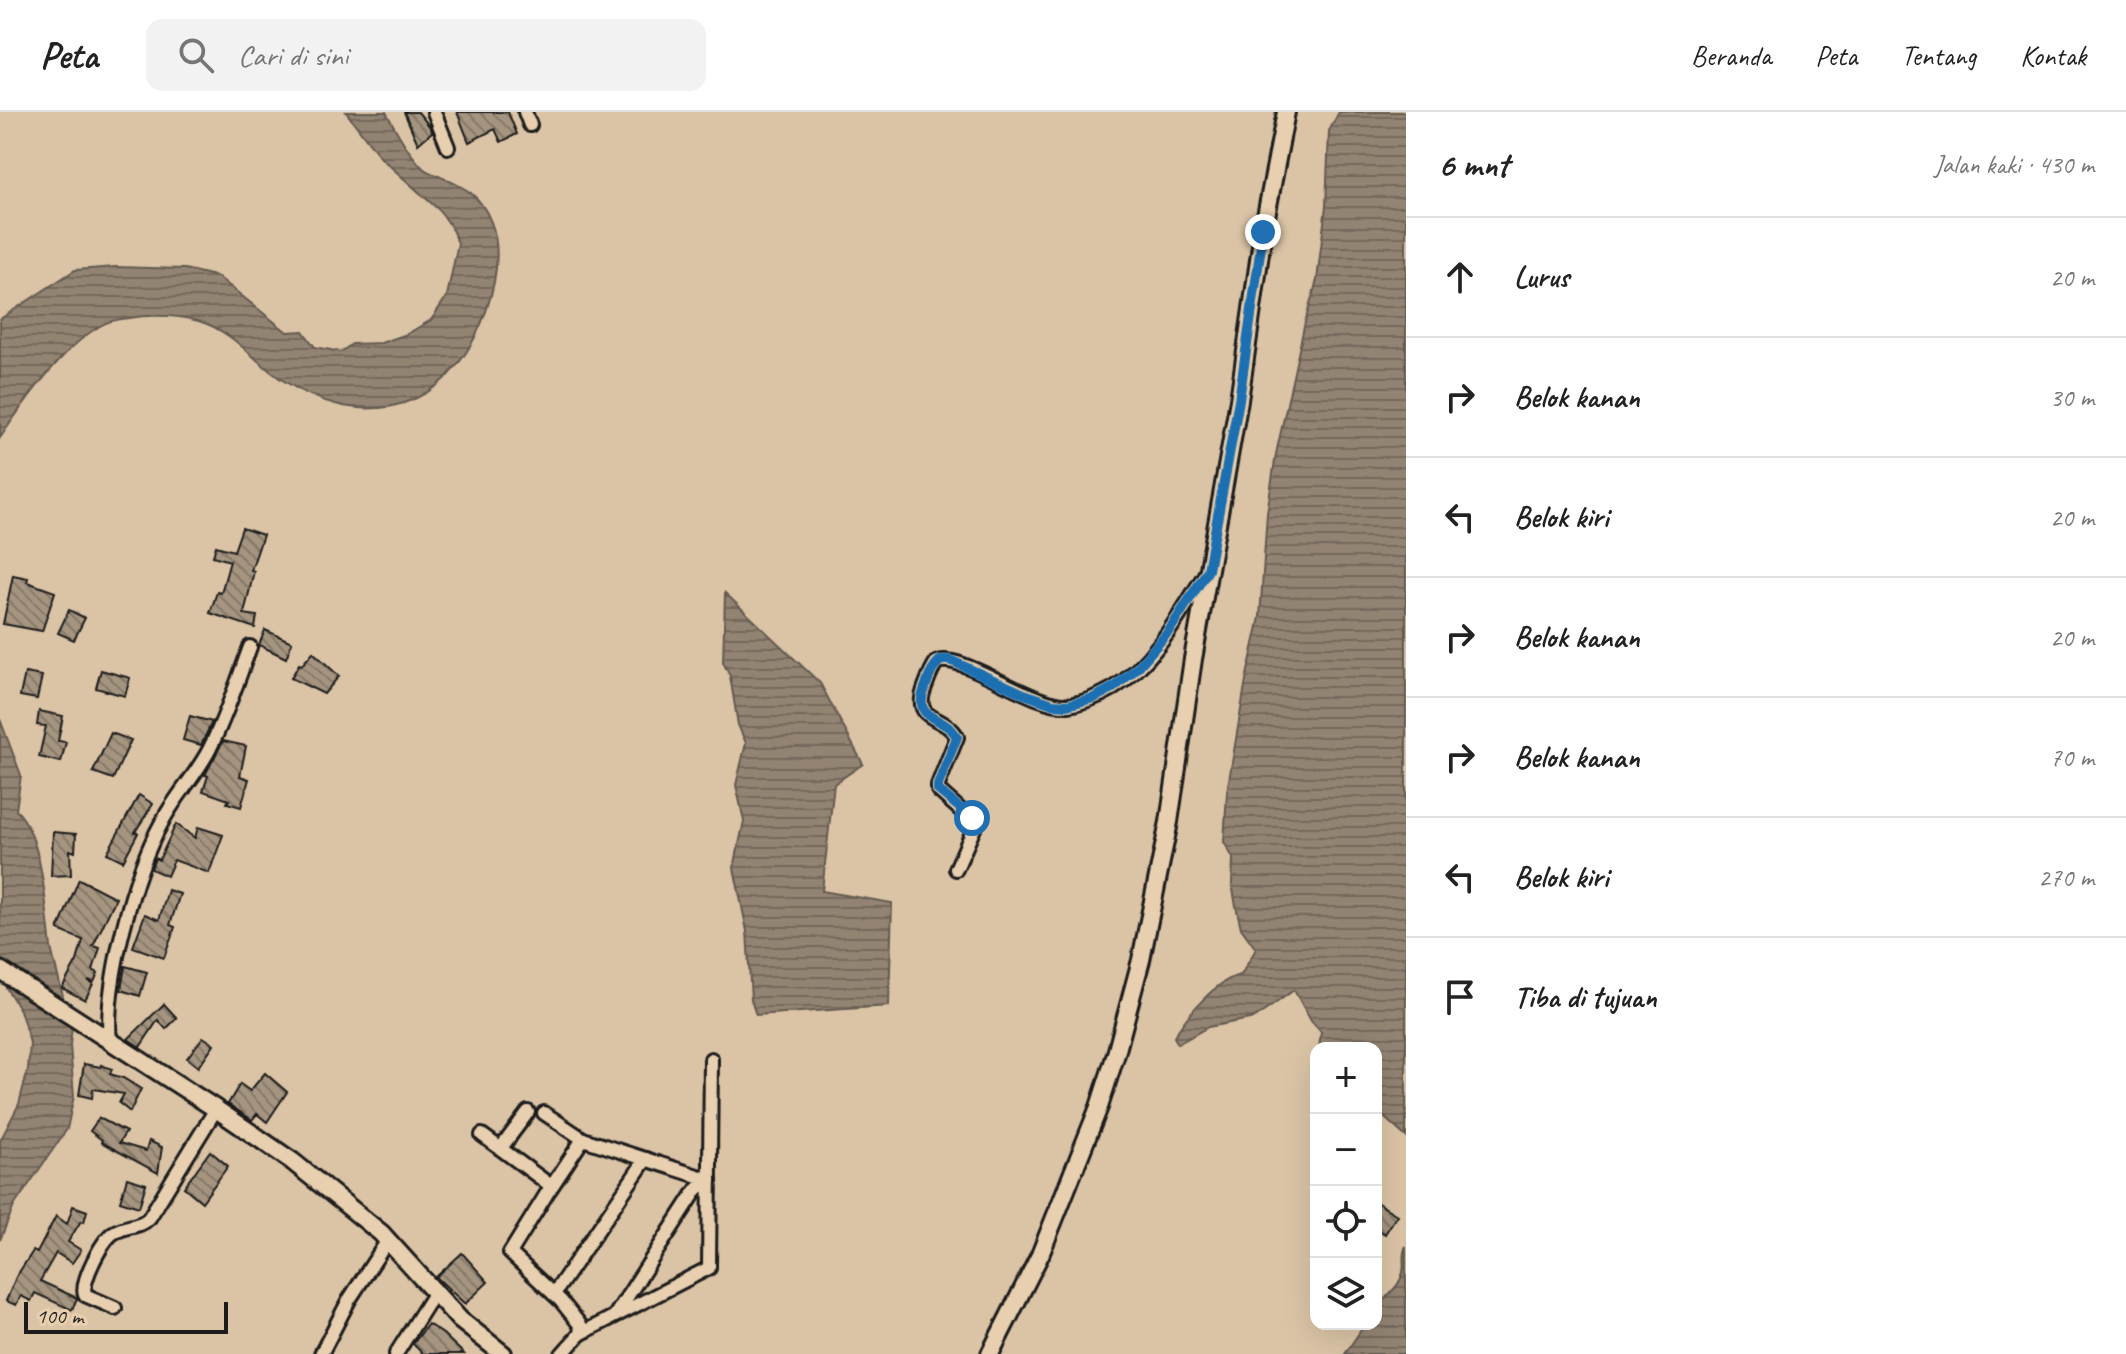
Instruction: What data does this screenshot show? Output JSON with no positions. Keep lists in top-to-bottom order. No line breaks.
{"scale_bar":"100 m","page":{"header":"Peta","search":"Cari di sini","nav":["Beranda","Peta","Tentang","Kontak"],"heading":["6 mnt","Jalan kaki · 430 m"],"list":[["Lurus","20 m"],["Belok kanan","30 m"],["Belok kiri","20 m"],["Belok kanan","20 m"],["Belok kanan","70 m"],["Belok kiri","270 m"],"Tiba di tujuan"],"map_buttons":["+","−"],"scale":"100 m"}}
